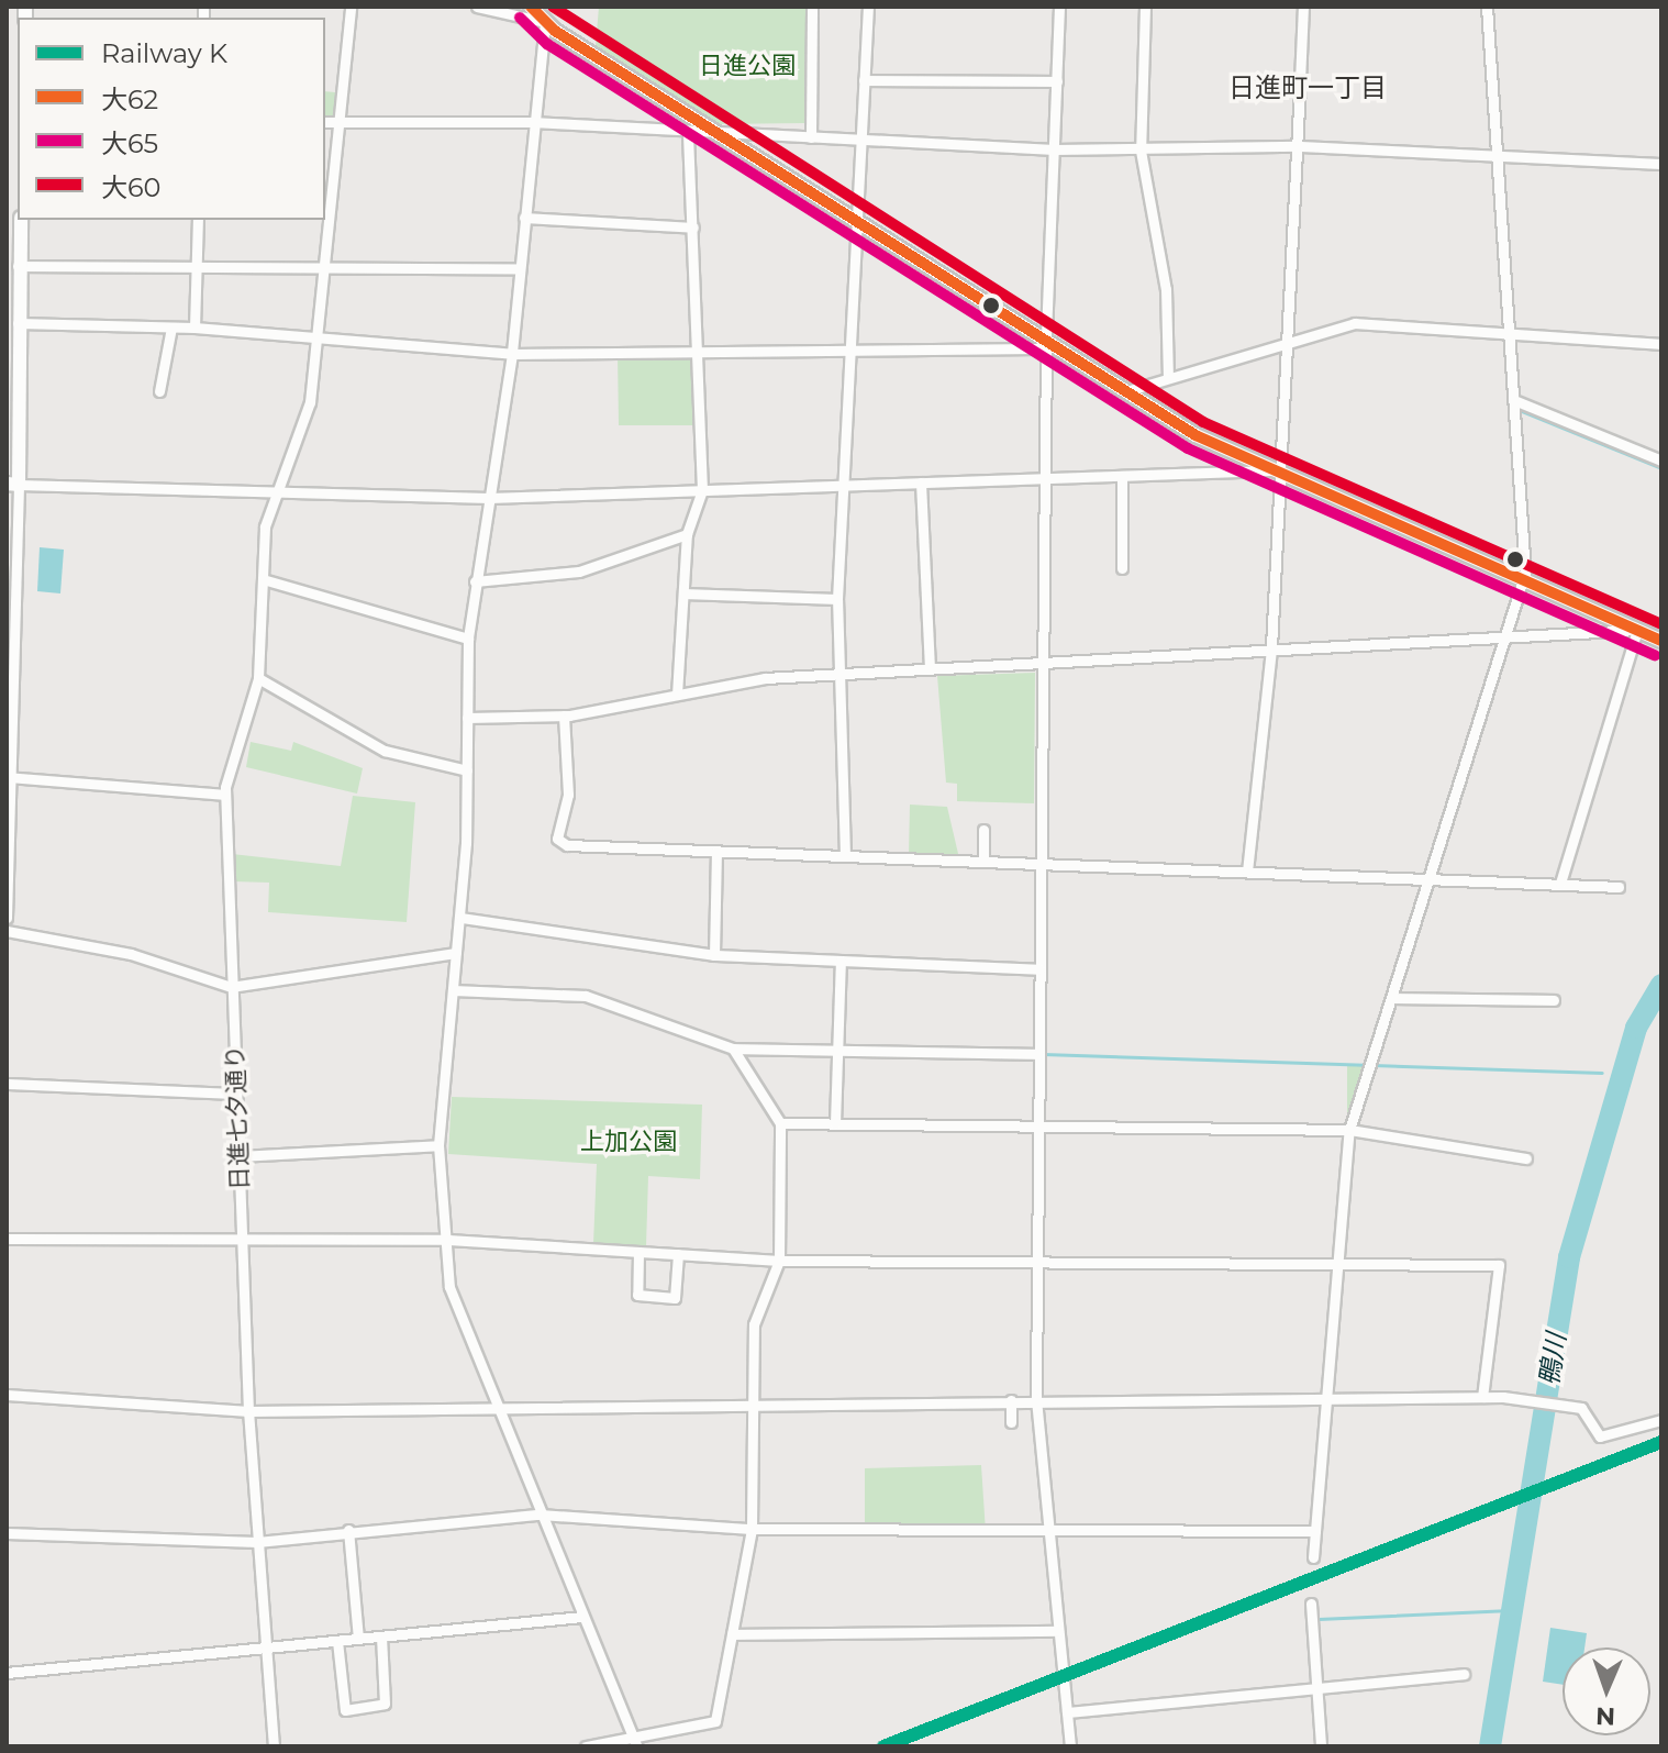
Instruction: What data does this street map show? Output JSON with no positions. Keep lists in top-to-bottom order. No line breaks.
{"streets":{"street":["日進七夕通り"]},"districts":["日進町一丁目"],"water":["鴨川"],"parks":["日進公園","上加公園"],"lines":["transit line 大62","transit line 大60","transit line 大65","rail line K"],"legend":["Railway K","大62","大65","大60"],"north":"bottom"}
